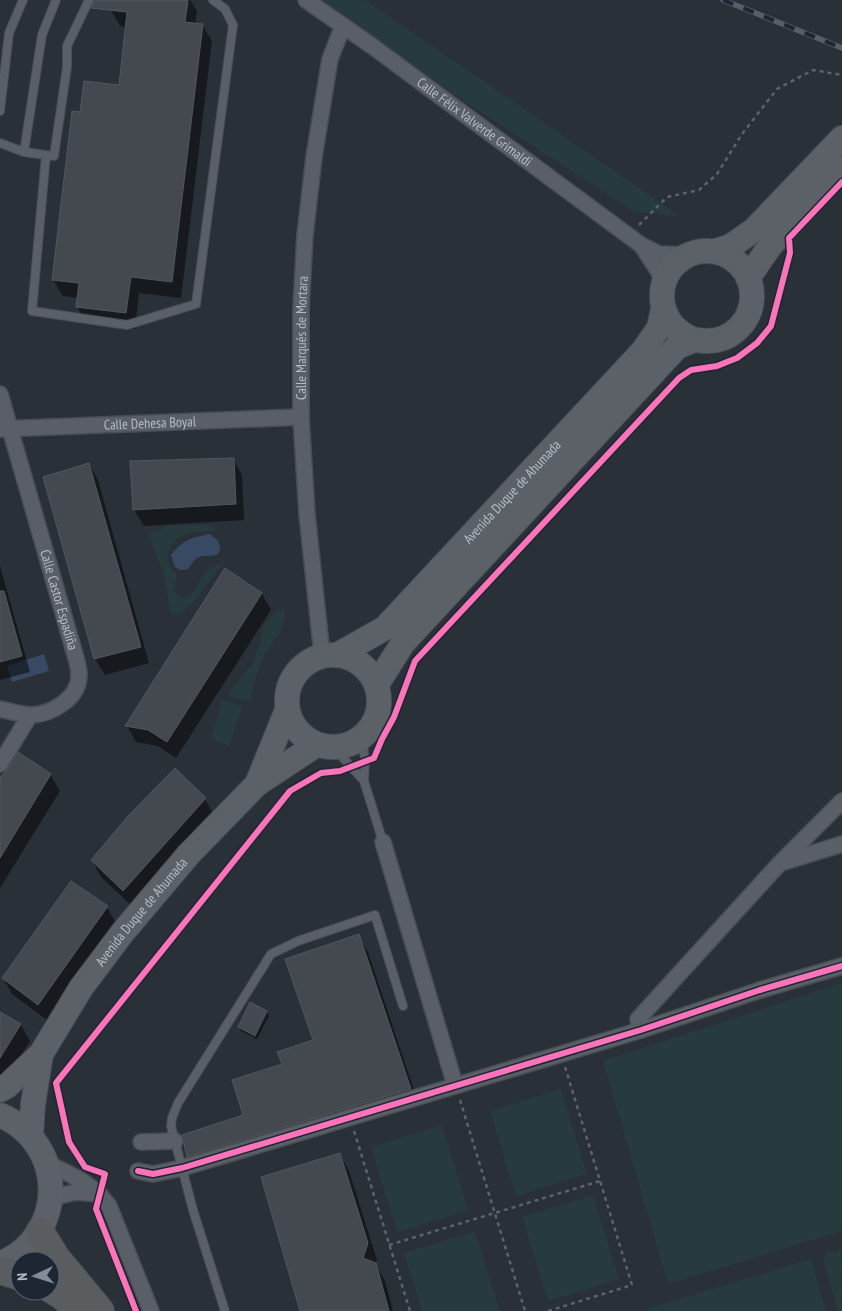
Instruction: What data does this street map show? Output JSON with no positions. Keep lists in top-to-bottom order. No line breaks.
{"streets":{"main road":["Avenida Duque de Ahumada"],"street":["Calle Félix Valverde Grimaldi","Calle Marqués de Mortara","Calle Dehesa Boyal","Calle Castor Espadiña"]},"crossings":[["Calle Félix Valverde Grimaldi","Calle Marqués de Mortara"],["Calle Félix Valverde Grimaldi","Avenida Duque de Ahumada"],["Calle Marqués de Mortara","Calle Dehesa Boyal"],["Calle Marqués de Mortara","Avenida Duque de Ahumada"],["Calle Dehesa Boyal","Calle Castor Espadiña"]],"north":"left"}
